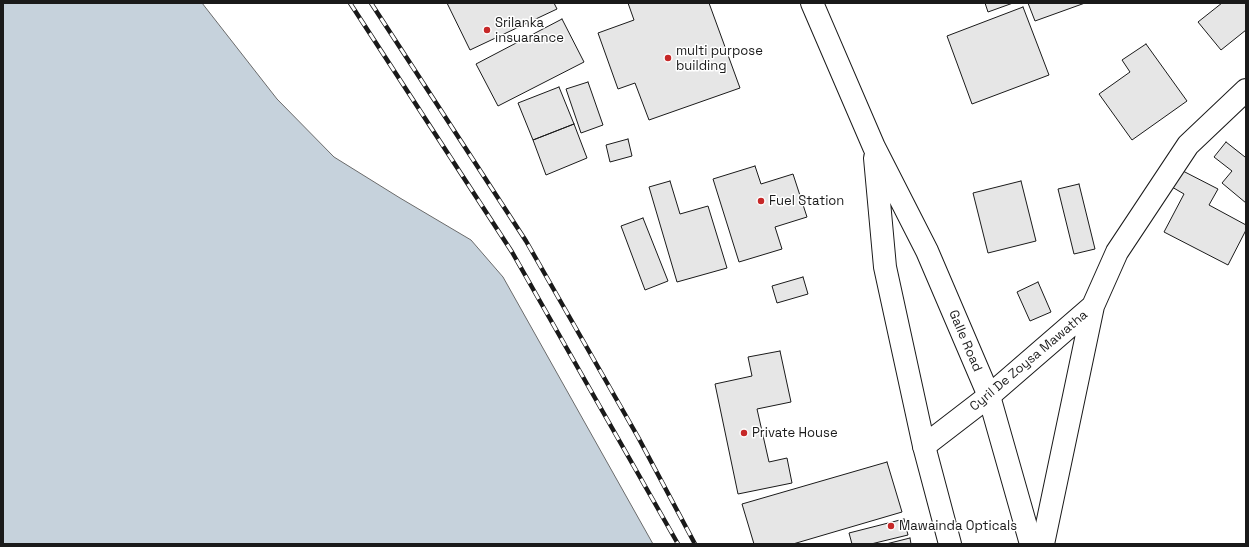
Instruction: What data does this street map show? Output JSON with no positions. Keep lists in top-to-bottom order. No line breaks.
{"streets":{"main road":["Galle Road","Cyril De Zoysa Mawatha"]},"crossings":[["Galle Road","Cyril De Zoysa Mawatha"]],"places":["Srilanka insuarance","multi purpose building","Fuel Station","Private House","Mawainda Opticals"]}
